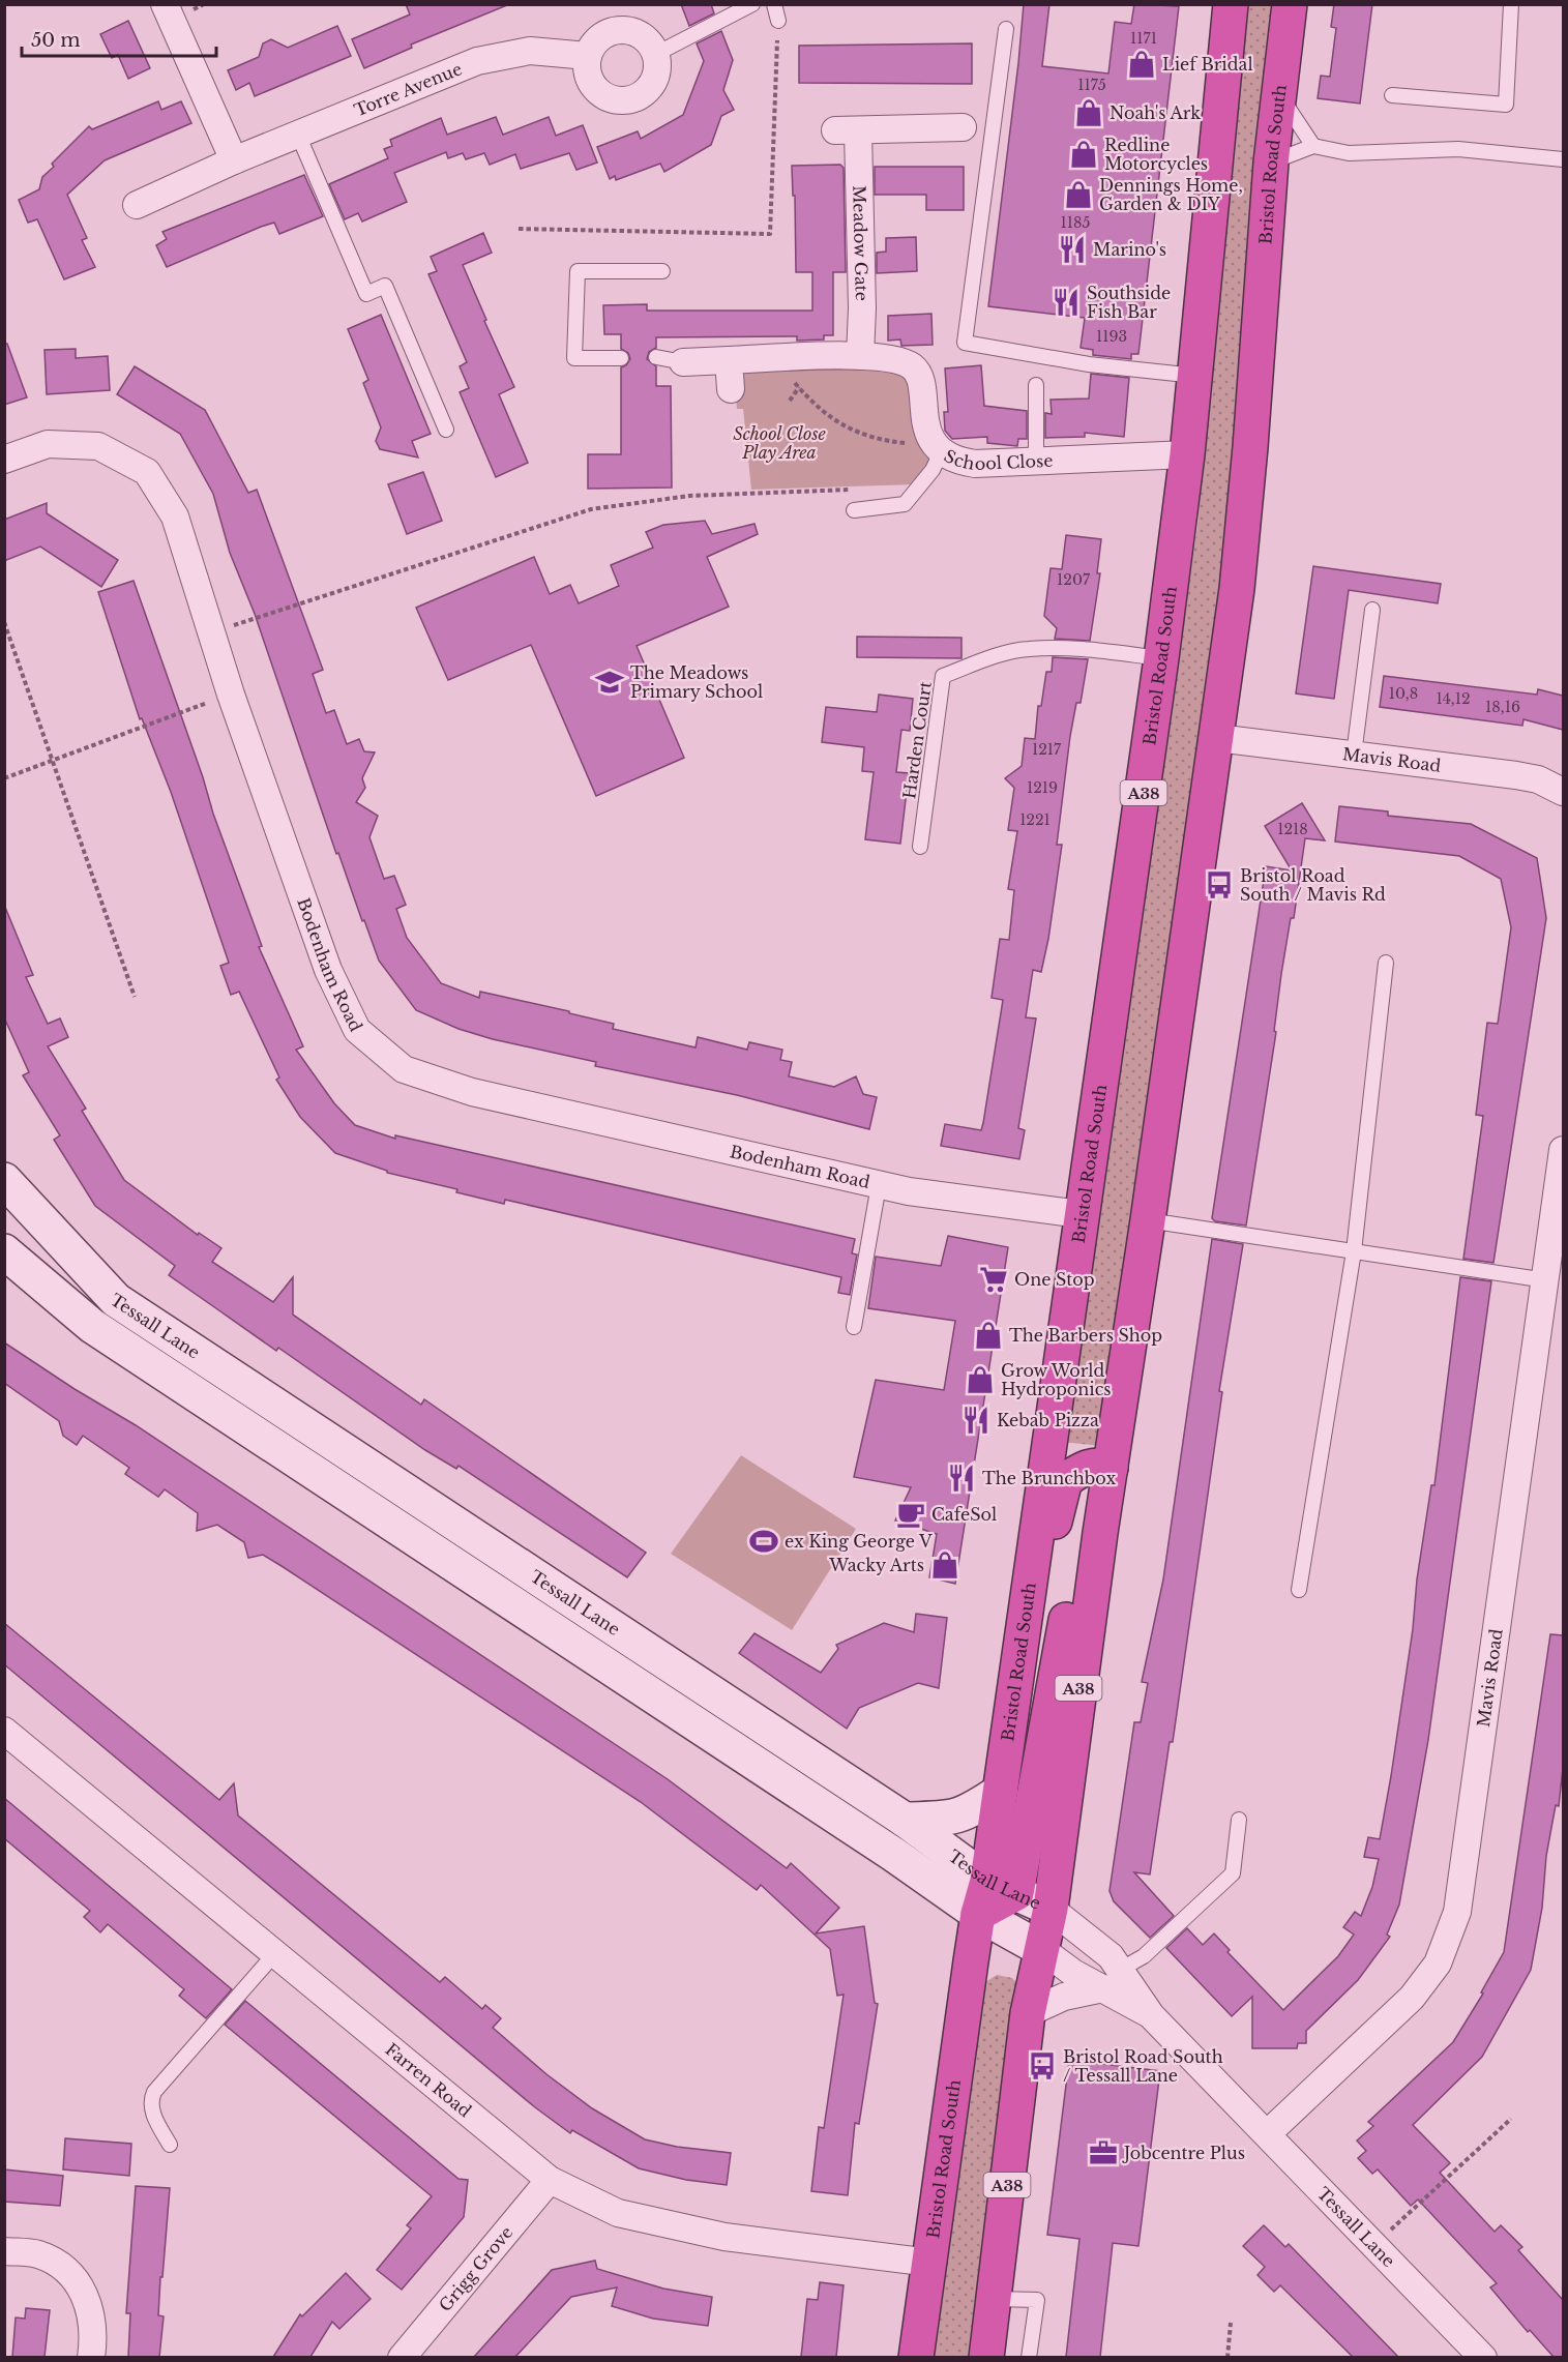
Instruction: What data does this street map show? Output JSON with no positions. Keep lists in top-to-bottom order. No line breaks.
{"streets":{"highway":["Bristol Road South","A38"],"street":["Torre Avenue","Meadow Gate","School Close","Mavis Road","Bodenham Road","Tessall Lane","Farren Road","Grigg Grove"],"lane":["Harden Court"]},"crossings":[["Bristol Road South","School Close"],["Bristol Road South","Harden Court"],["Bristol Road South","Mavis Road"],["Bristol Road South","Bodenham Road"],["Bristol Road South","Tessall Lane"],["Bristol Road South","Farren Road"],["Meadow Gate","School Close"],["Mavis Road","Tessall Lane"],["Farren Road","Grigg Grove"]],"parks":["School Close Play Area"],"places":{"shop":["Lief Bridal","Noah's Ark","Redline Motorcycles","Dennings Home, Garden & DIY","The Barbers Shop","Grow World Hydroponics","Wacky Arts"],"restaurant":["Marino's","Southside Fish Bar","Kebab Pizza","The Brunchbox"],"school or university":["The Meadows Primary School"],"bus stop":["Bristol Road South / Mavis Rd","Bristol Road South / Tessall Lane"],"supermarket":["One Stop"],"cafe":["CafeSol"],"sports":["ex King George V"],"office":["Jobcentre Plus"]},"house_numbers":["1171","1175","1185","1193","1207","10,8","14,12","18,16","1217","1219","1221","1218"],"scale_bar":"50 m"}
